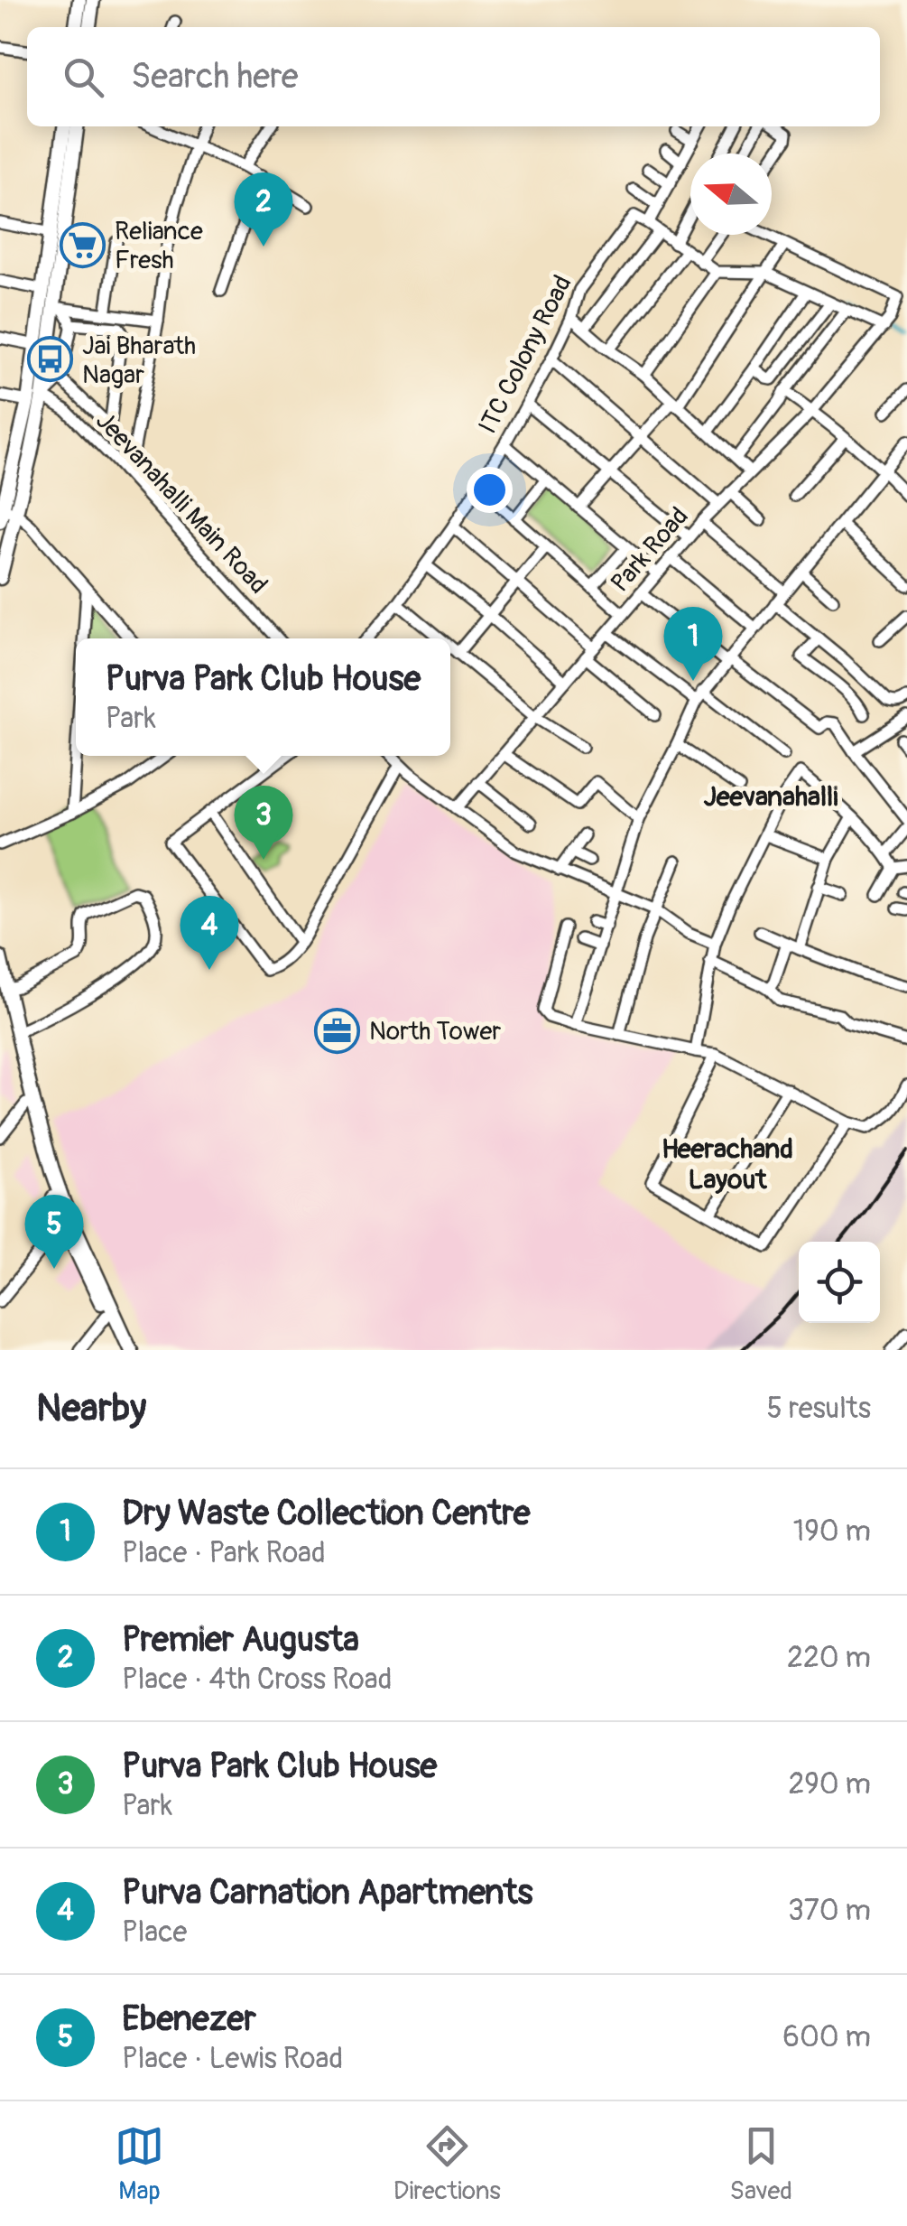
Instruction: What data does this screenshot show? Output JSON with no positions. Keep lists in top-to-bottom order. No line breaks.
{"streets":{"street":["ITC Colony Road","Jeevanahalli Main Road","Park Road"]},"districts":["Jeevanahalli","Heerachand Layout"],"places":{"supermarket":["Reliance Fresh"],"bus stop":["Jai Bharath Nagar"],"office":["North Tower"]},"north":"left","page":{"search":"Search here","pins":["2","1","3","4","5"],"popup":["Purva Park Club House","Park"],"heading":["Nearby","5 results"],"list":[{"mark":"1","name":"Dry Waste Collection Centre","note":"Place · Park Road","value":"190 m"},{"mark":"2","name":"Premier Augusta","note":"Place · 4th Cross Road","value":"220 m"},{"mark":"3","name":"Purva Park Club House","note":"Park","value":"290 m"},{"mark":"4","name":"Purva Carnation Apartments","note":"Place","value":"370 m"},{"mark":"5","name":"Ebenezer","note":"Place · Lewis Road","value":"600 m"}],"nav":["Map","Directions","Saved"]}}
